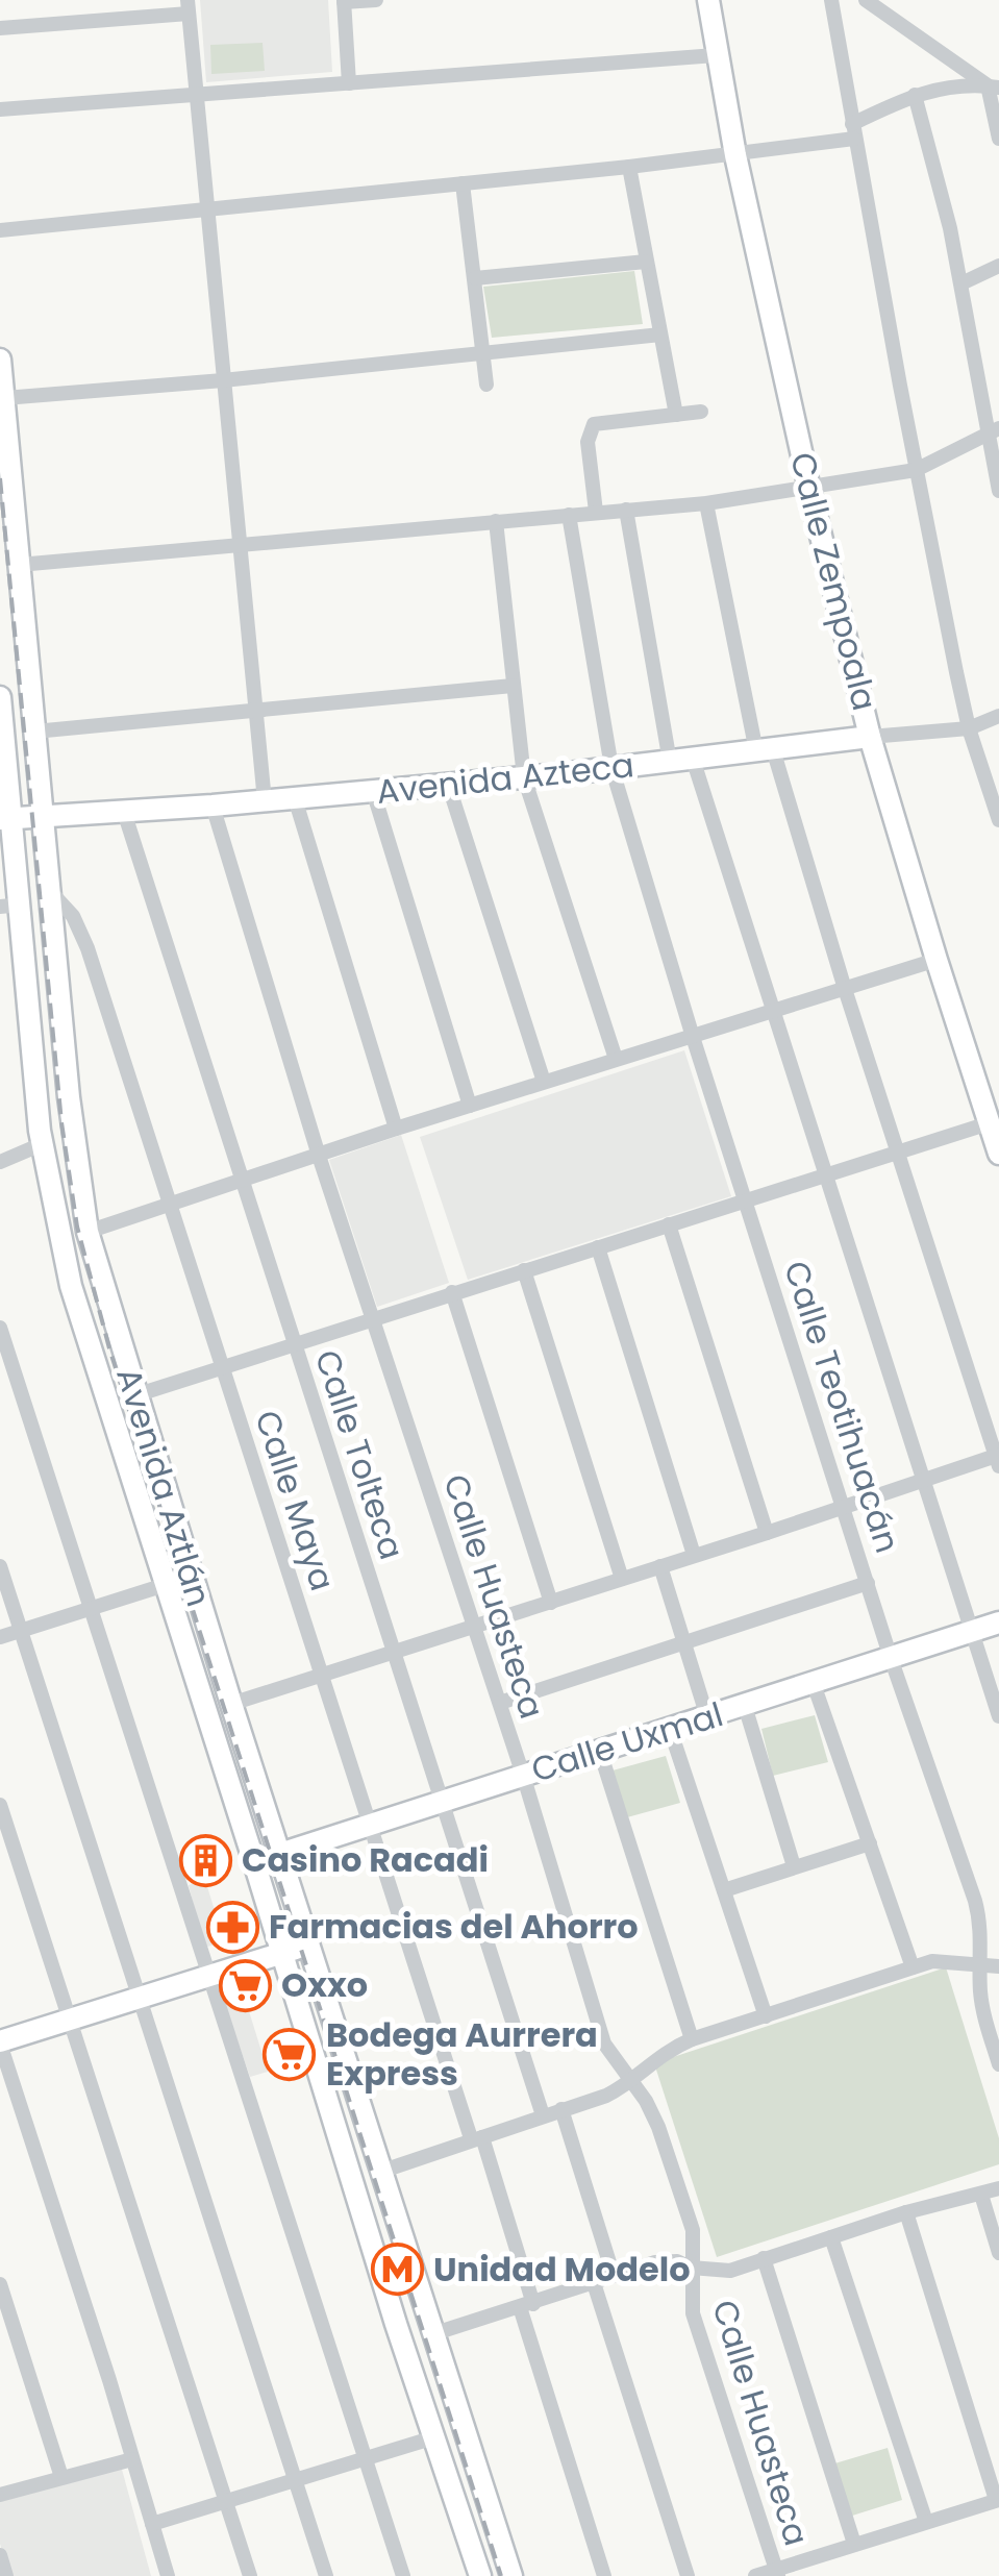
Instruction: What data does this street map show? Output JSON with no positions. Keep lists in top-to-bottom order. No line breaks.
{"streets":{"main road":["Calle Zempoala","Avenida Azteca","Avenida Aztlán","Calle Uxmal"],"street":["Calle Teotihuacán","Calle Tolteca","Calle Maya","Calle Huasteca"]},"crossings":[["Calle Zempoala","Avenida Azteca"],["Avenida Azteca","Calle Teotihuacán"],["Avenida Azteca","Calle Tolteca"],["Avenida Azteca","Avenida Aztlán"],["Avenida Azteca","Calle Huasteca"],["Calle Teotihuacán","Calle Uxmal"],["Calle Tolteca","Calle Uxmal"],["Avenida Aztlán","Calle Maya"],["Avenida Aztlán","Calle Uxmal"],["Calle Maya","Calle Uxmal"],["Calle Huasteca","Calle Uxmal"]],"places":{"building":["Casino Racadi"],"pharmacy":["Farmacias del Ahorro"],"supermarket":["Oxxo","Bodega Aurrera Express"],"metro station":["Unidad Modelo"]}}
